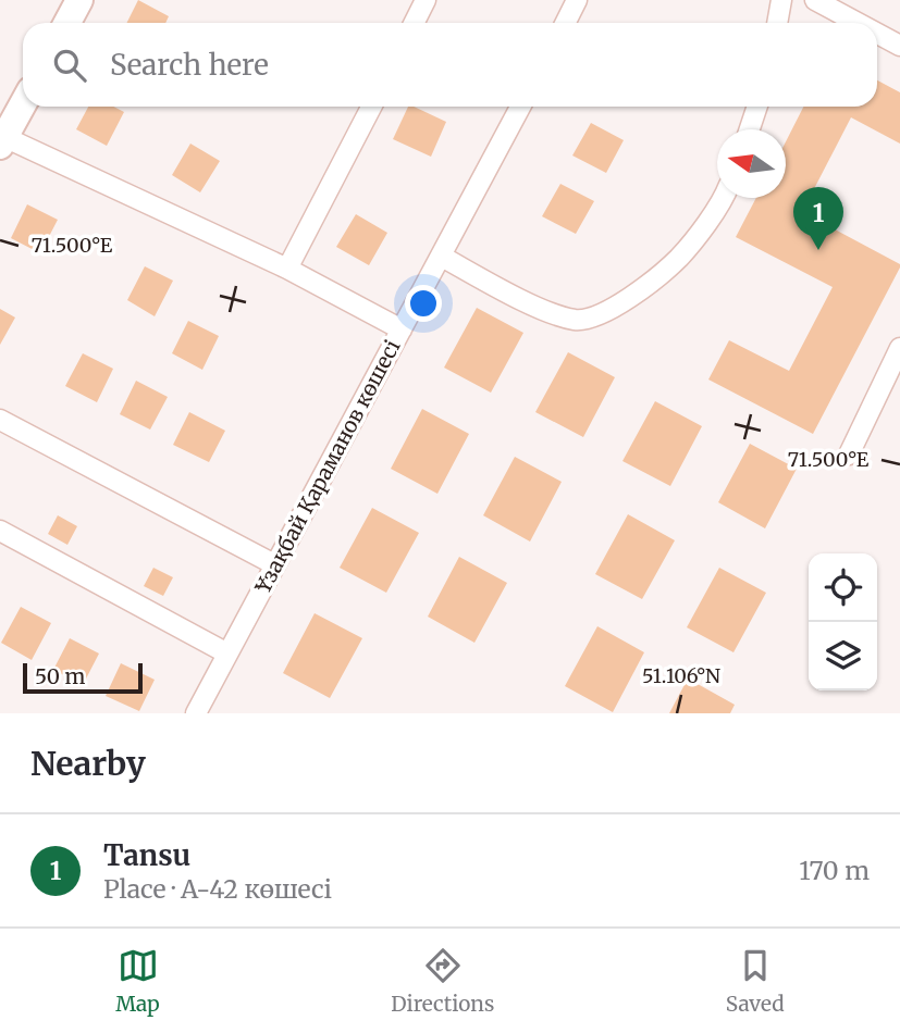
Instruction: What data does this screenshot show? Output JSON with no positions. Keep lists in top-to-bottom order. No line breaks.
{"streets":{"street":["Ұзақбай Қараманов көшесі"]},"scale_bar":"50 m","north":"left","page":{"search":"Search here","pins":"1","scale":"50 m","heading":"Nearby","list":[{"mark":"1","name":"Tansu","note":"Place · А-42 көшесі","value":"170 m"}],"nav":["Map","Directions","Saved"]},"coordinates":["71.500°E","51.106°N"]}
